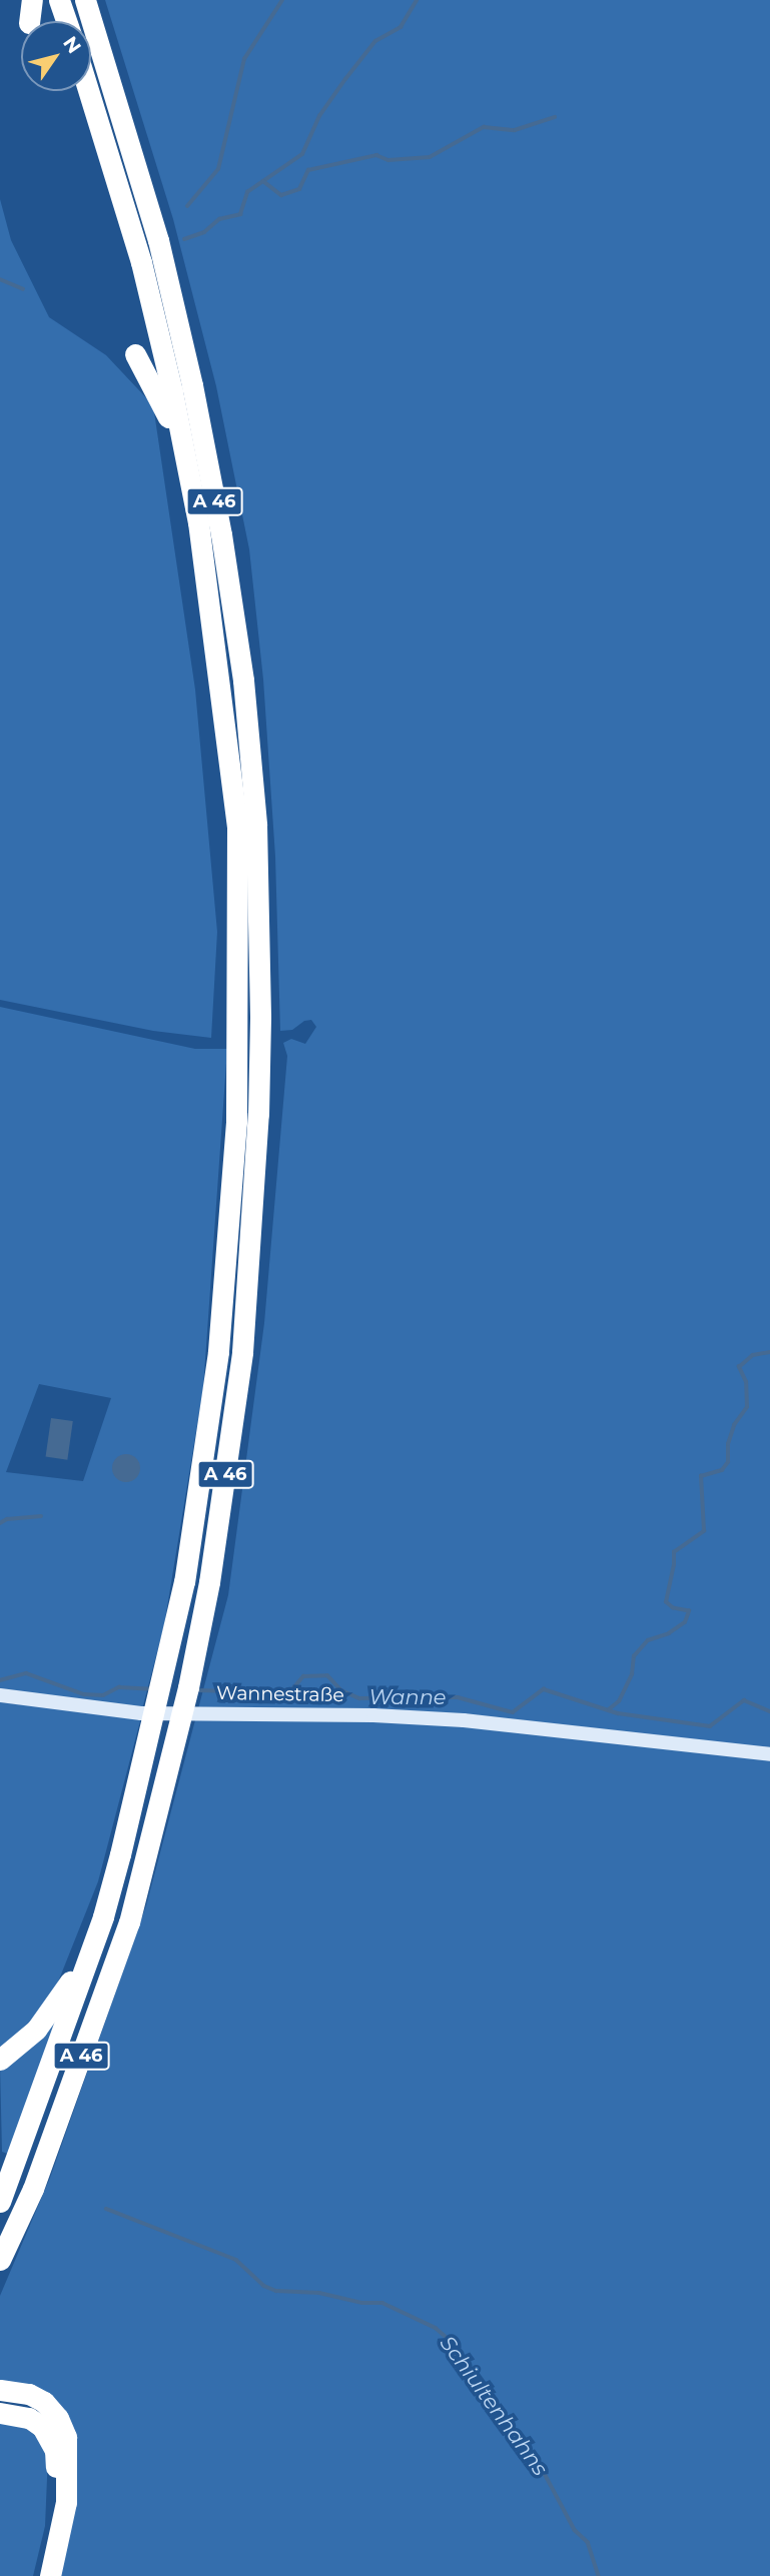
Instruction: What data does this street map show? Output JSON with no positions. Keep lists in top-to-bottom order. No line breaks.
{"streets":{"highway":["A 46"],"street":["Wannestraße"]},"water":["Wanne","Schiultenhahns"],"north":"top right"}
